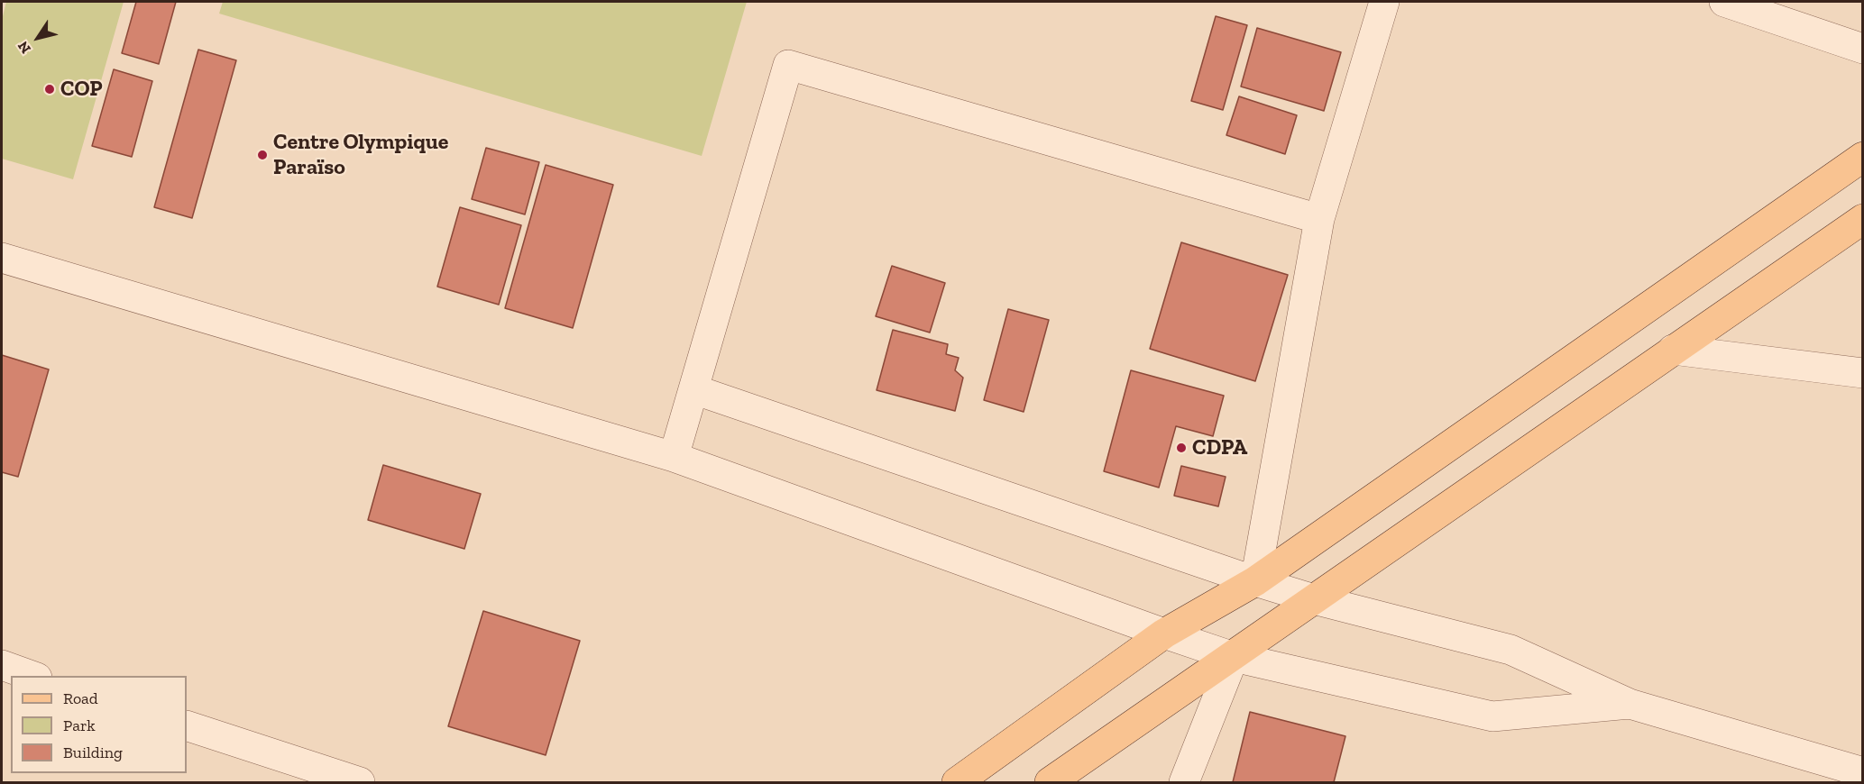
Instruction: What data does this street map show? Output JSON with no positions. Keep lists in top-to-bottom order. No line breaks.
{"places":["COP","Centre Olympique Paraïso","CDPA"],"legend":["Road","Park","Building"],"north":"bottom left"}
